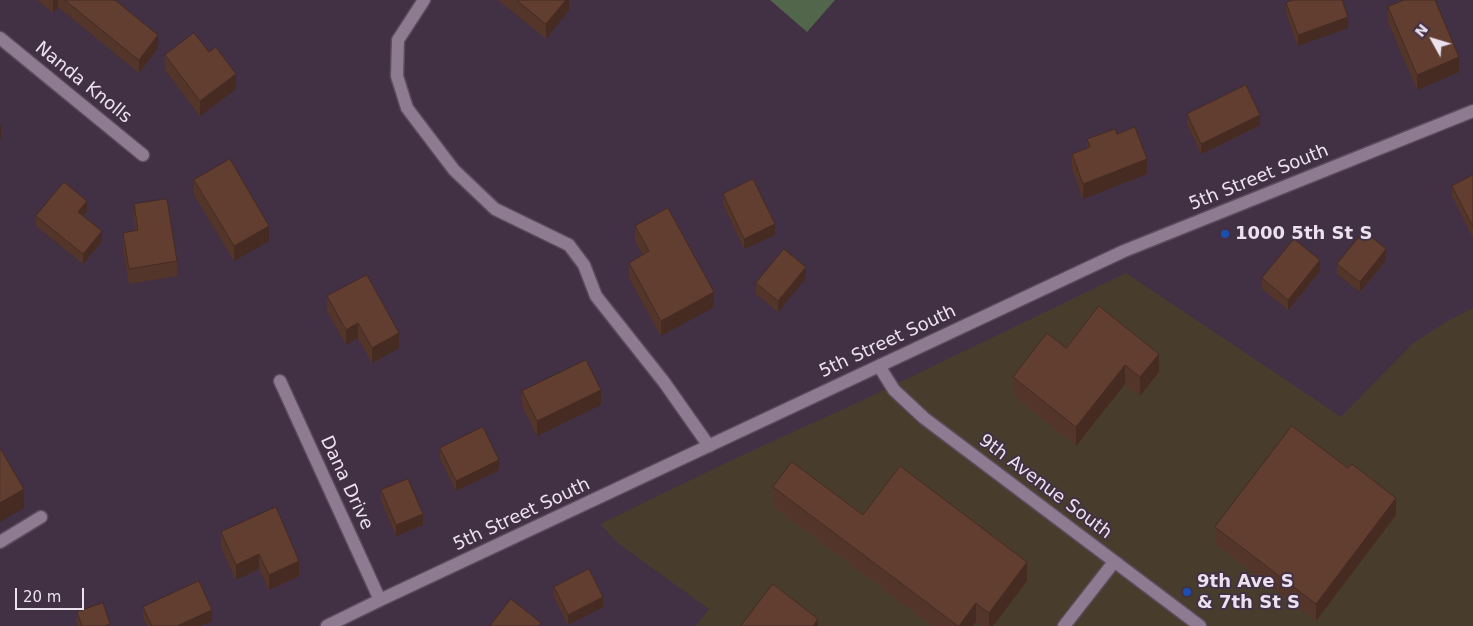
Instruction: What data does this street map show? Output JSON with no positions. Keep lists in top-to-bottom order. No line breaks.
{"streets":{"street":["Nanda Knolls","5th Street South","Dana Drive","9th Avenue South"]},"crossings":[["5th Street South","Dana Drive"],["5th Street South","9th Avenue South"]],"places":["1000 5th St S","9th Ave S & 7th St S"],"scale_bar":"20 m","north":"top left"}
